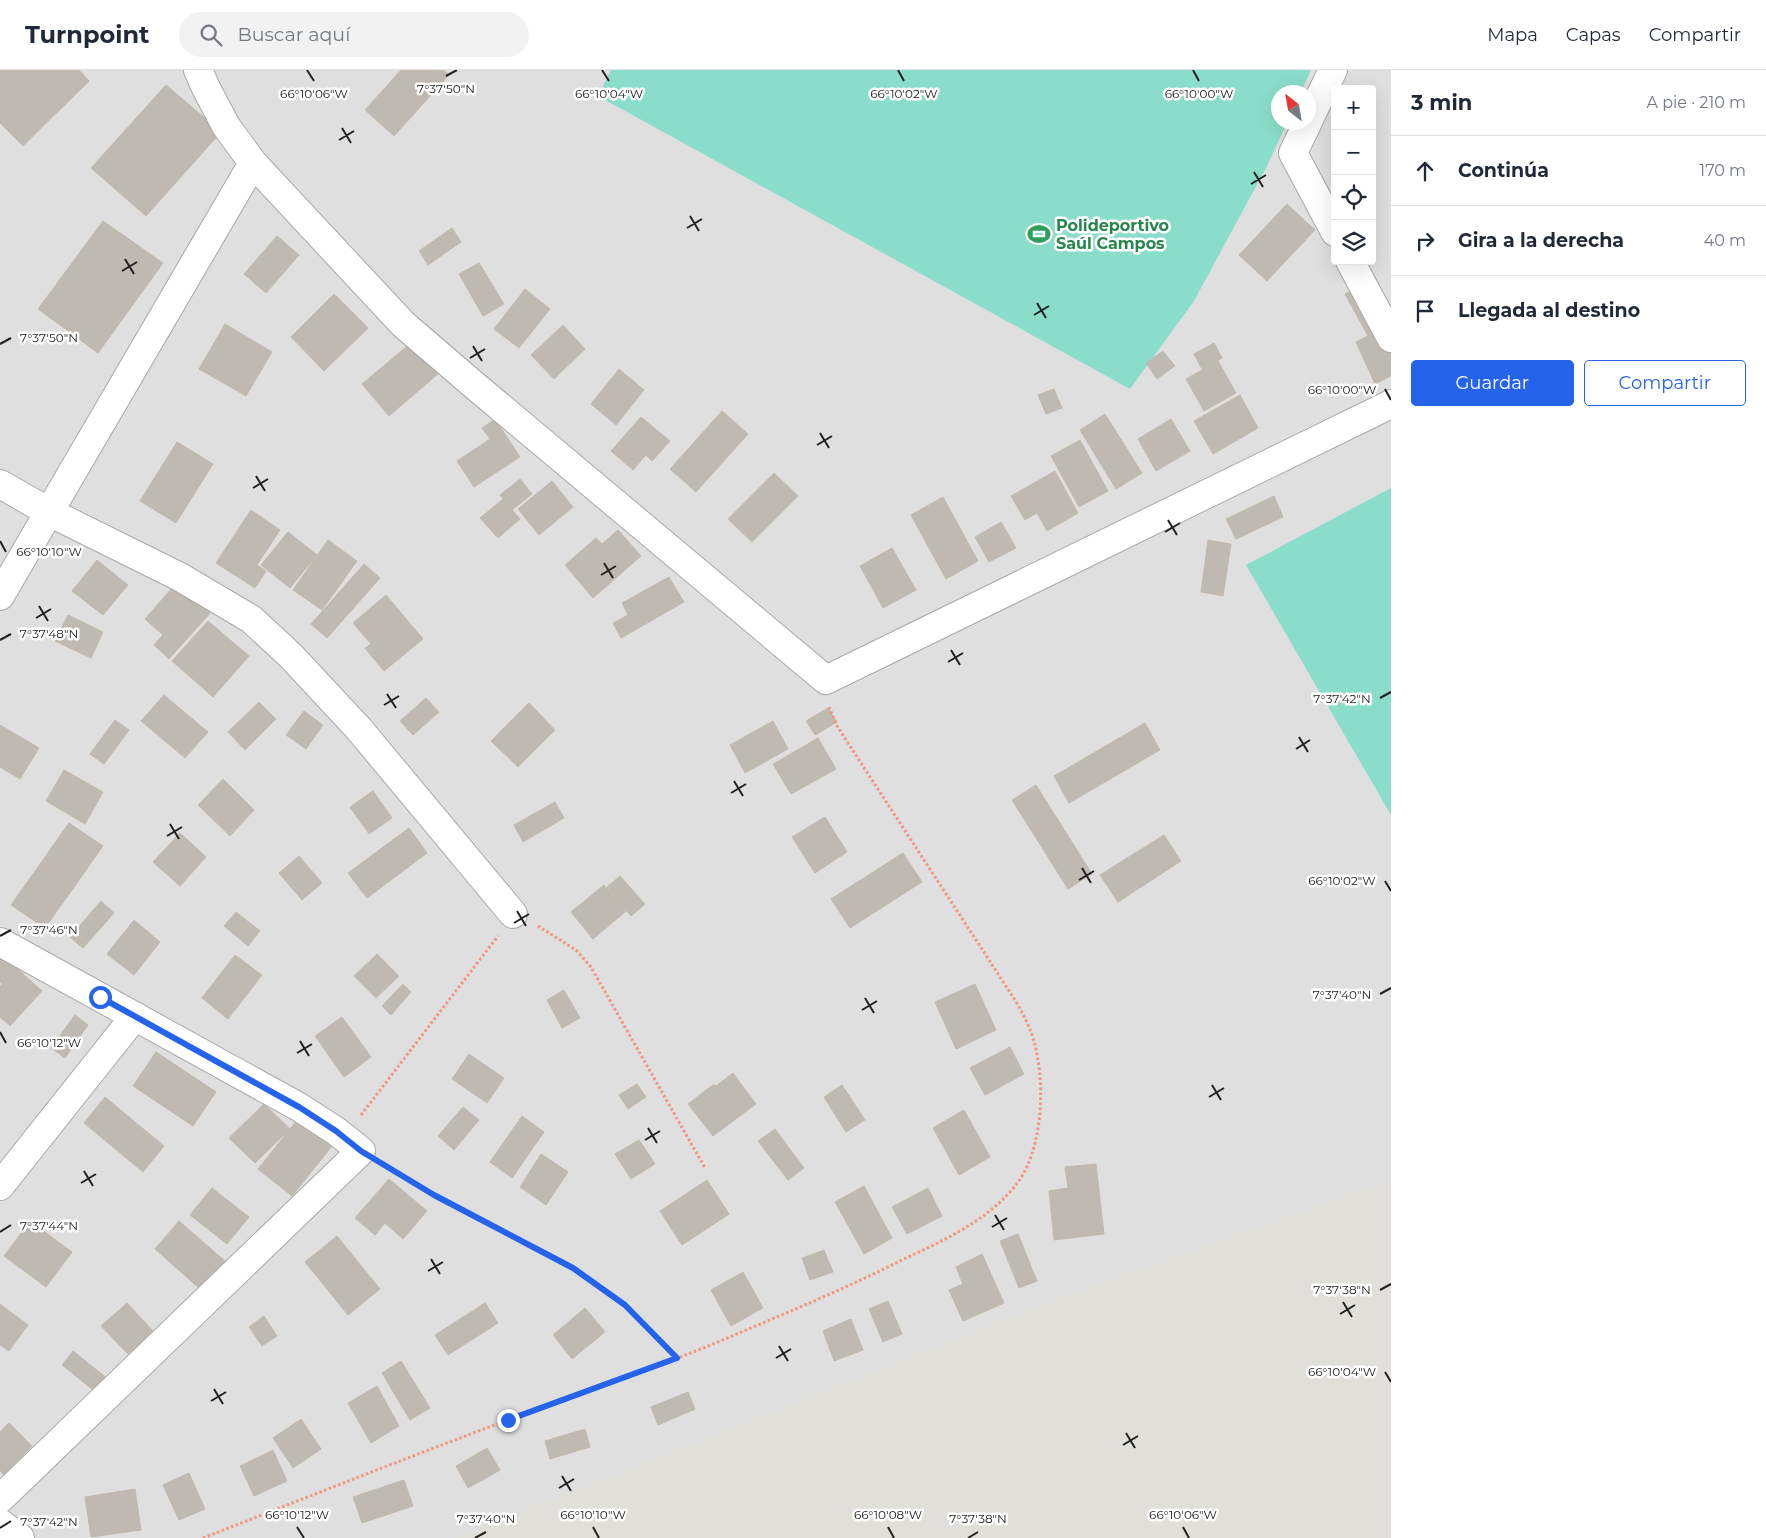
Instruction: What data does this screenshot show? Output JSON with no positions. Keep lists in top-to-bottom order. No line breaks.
{"places":{"sports":["Polideportivo Saúl Campos"]},"north":"top left","page":{"header":"Turnpoint","search":"Buscar aquí","nav":["Mapa","Capas","Compartir"],"heading":["3 min","A pie · 210 m"],"map_buttons":["+","−"],"list":[["Continúa","170 m"],["Gira a la derecha","40 m"],"Llegada al destino"],"buttons":["Guardar","Compartir"]},"coordinates":["7°37'50\"N","66°10'04\"W","66°10'06\"W","66°10'02\"W","66°10'00\"W","66°10'10\"W","7°37'48\"N","7°37'42\"N","7°37'46\"N","7°37'40\"N","66°10'12\"W","7°37'44\"N","7°37'38\"N","66°10'08\"W"]}
